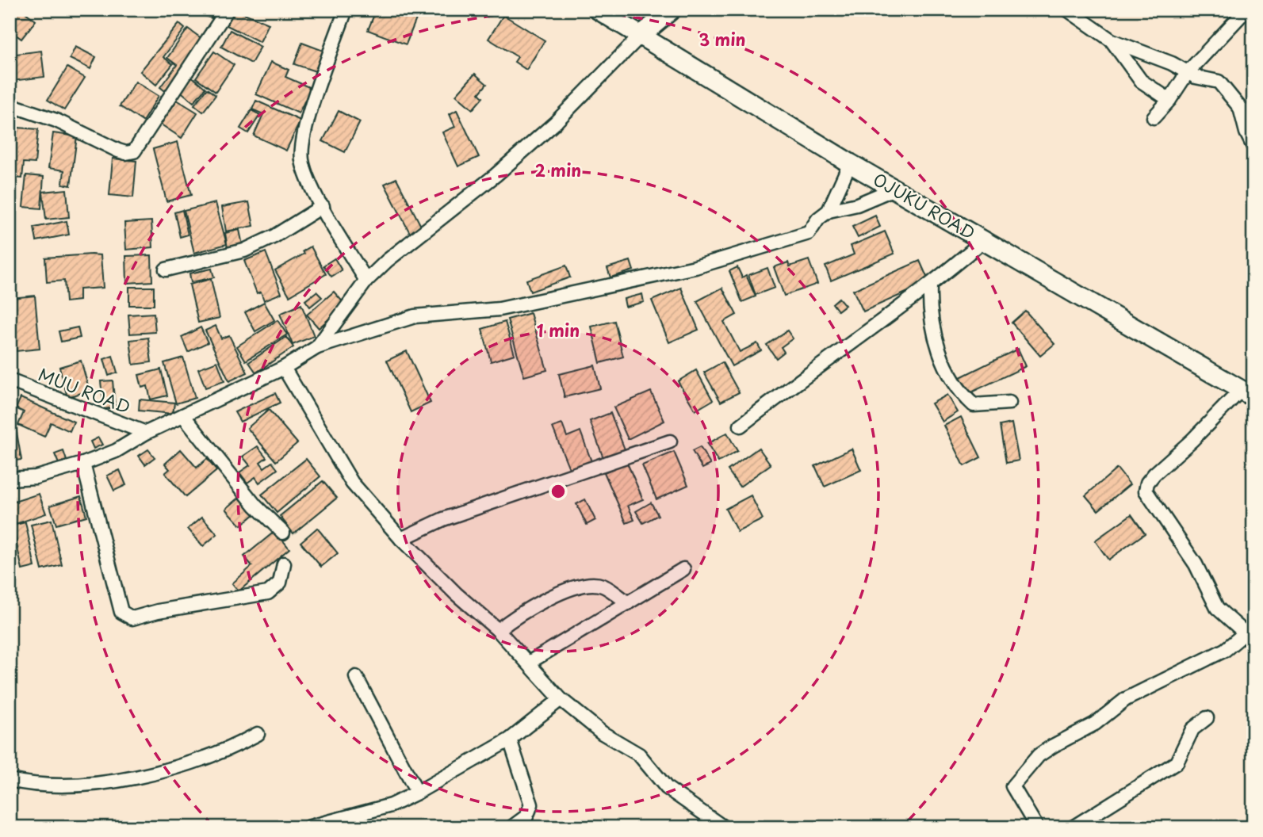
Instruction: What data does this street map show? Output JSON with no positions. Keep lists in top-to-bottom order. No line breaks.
{"streets":{"main road":["OJUKU ROAD"],"street":["MUU ROAD"]},"rings":["3 min","2 min","1 min"]}
